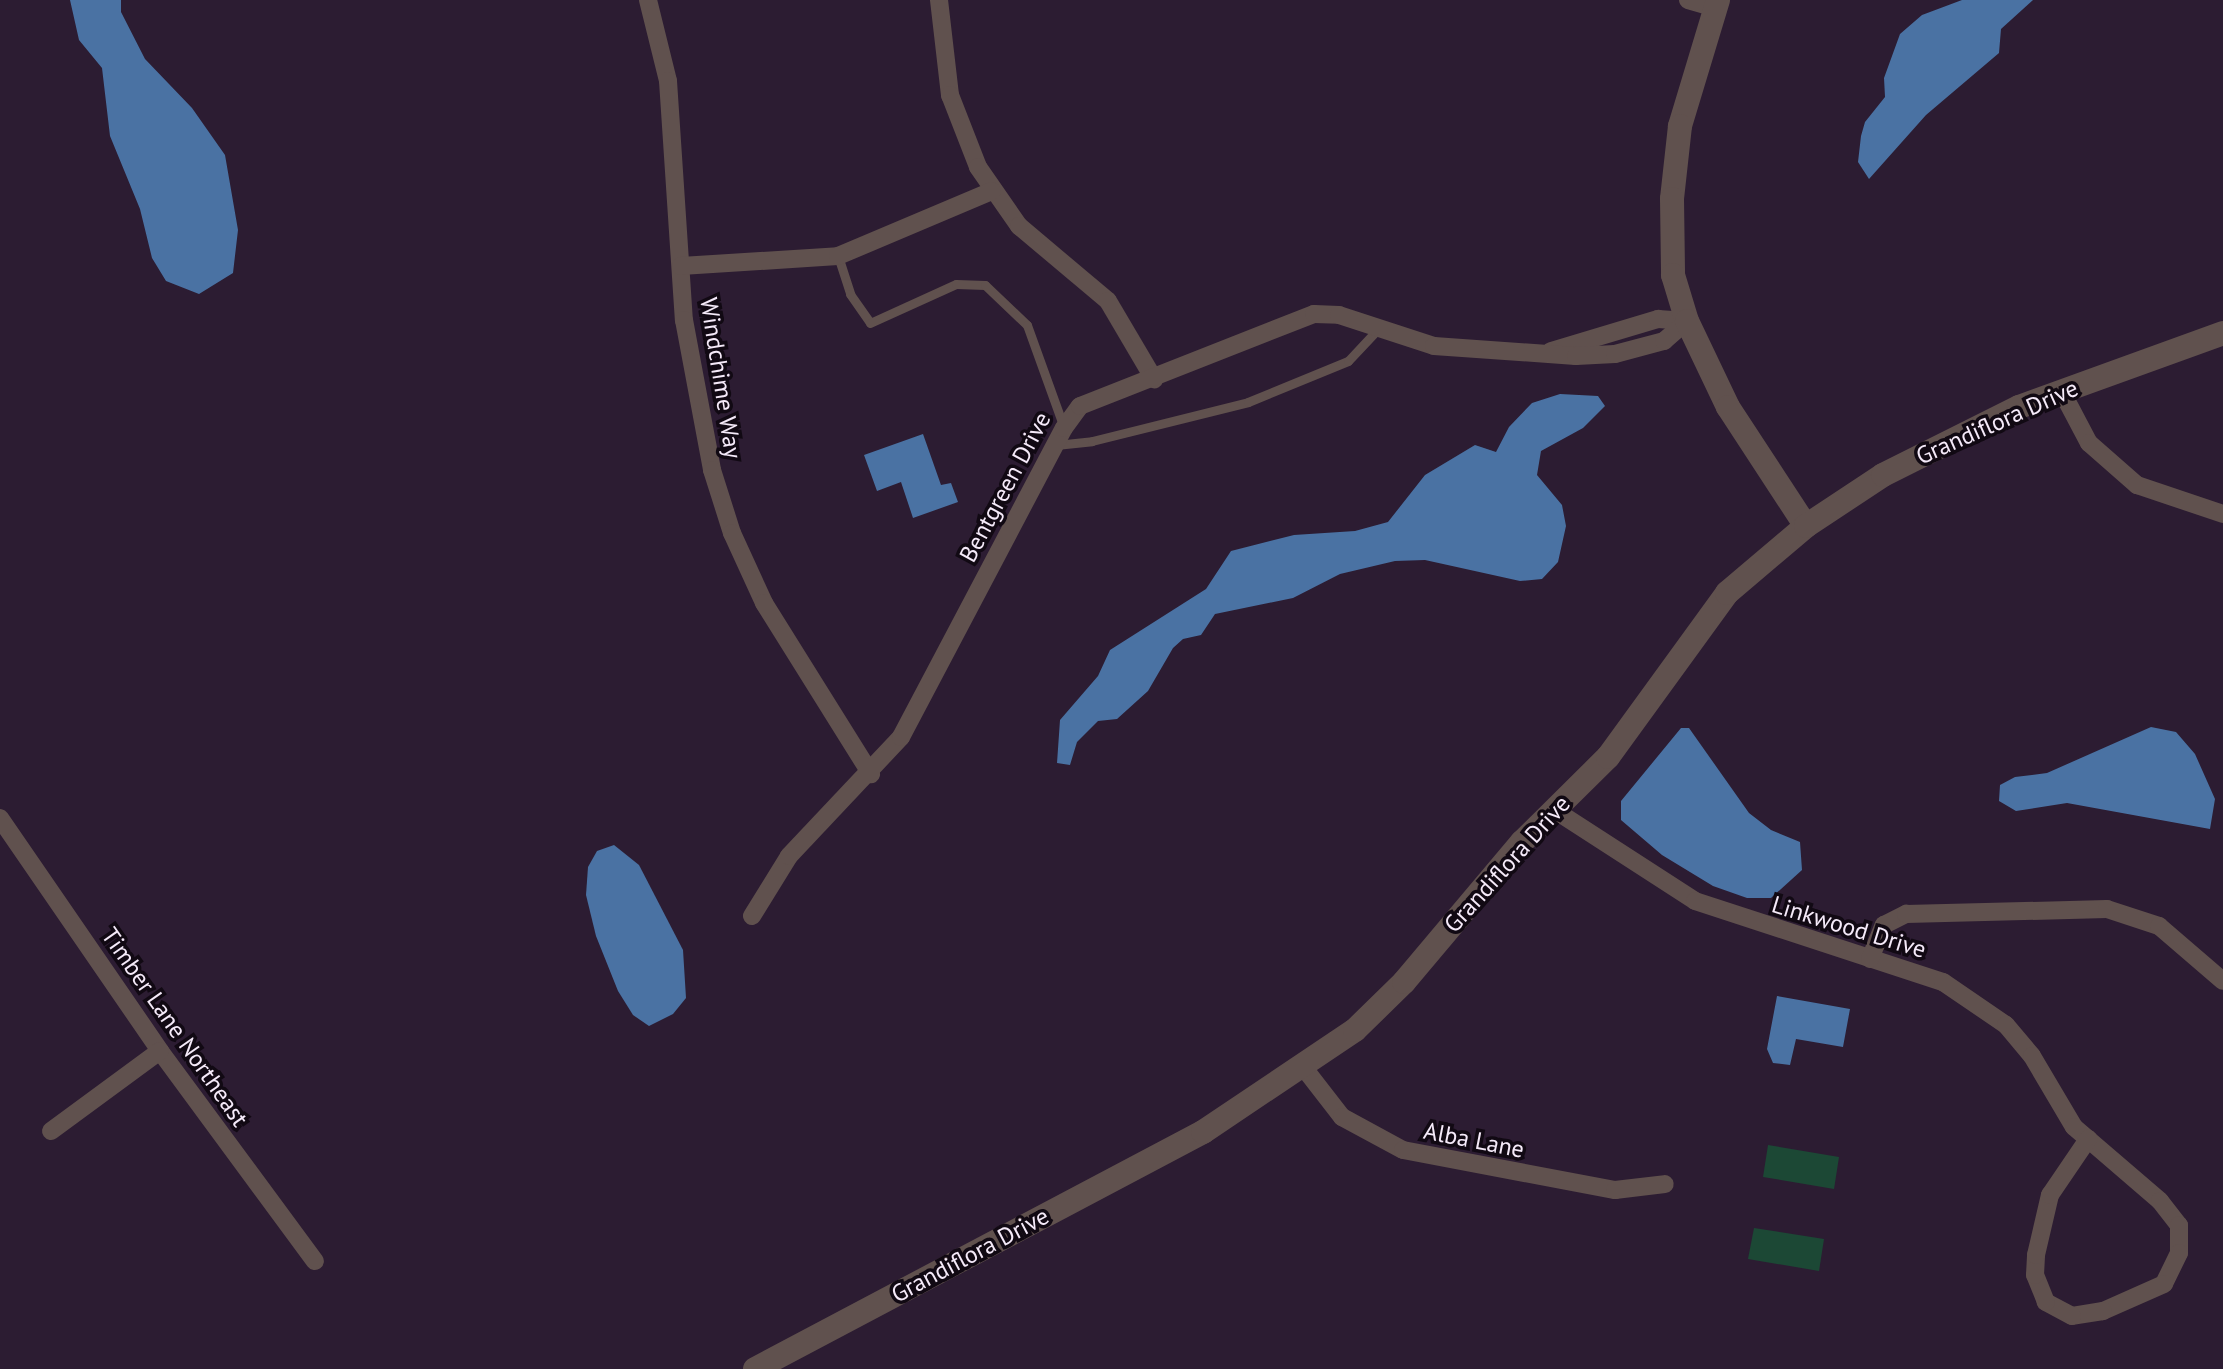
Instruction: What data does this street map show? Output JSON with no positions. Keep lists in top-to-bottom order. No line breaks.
{"streets":{"street":["Windchime Way","Grandiflora Drive","Bentgreen Drive","Linkwood Drive","Timber Lane Northeast","Alba Lane"]},"crossings":[["Windchime Way","Bentgreen Drive"],["Grandiflora Drive","Linkwood Drive"],["Grandiflora Drive","Alba Lane"]]}
